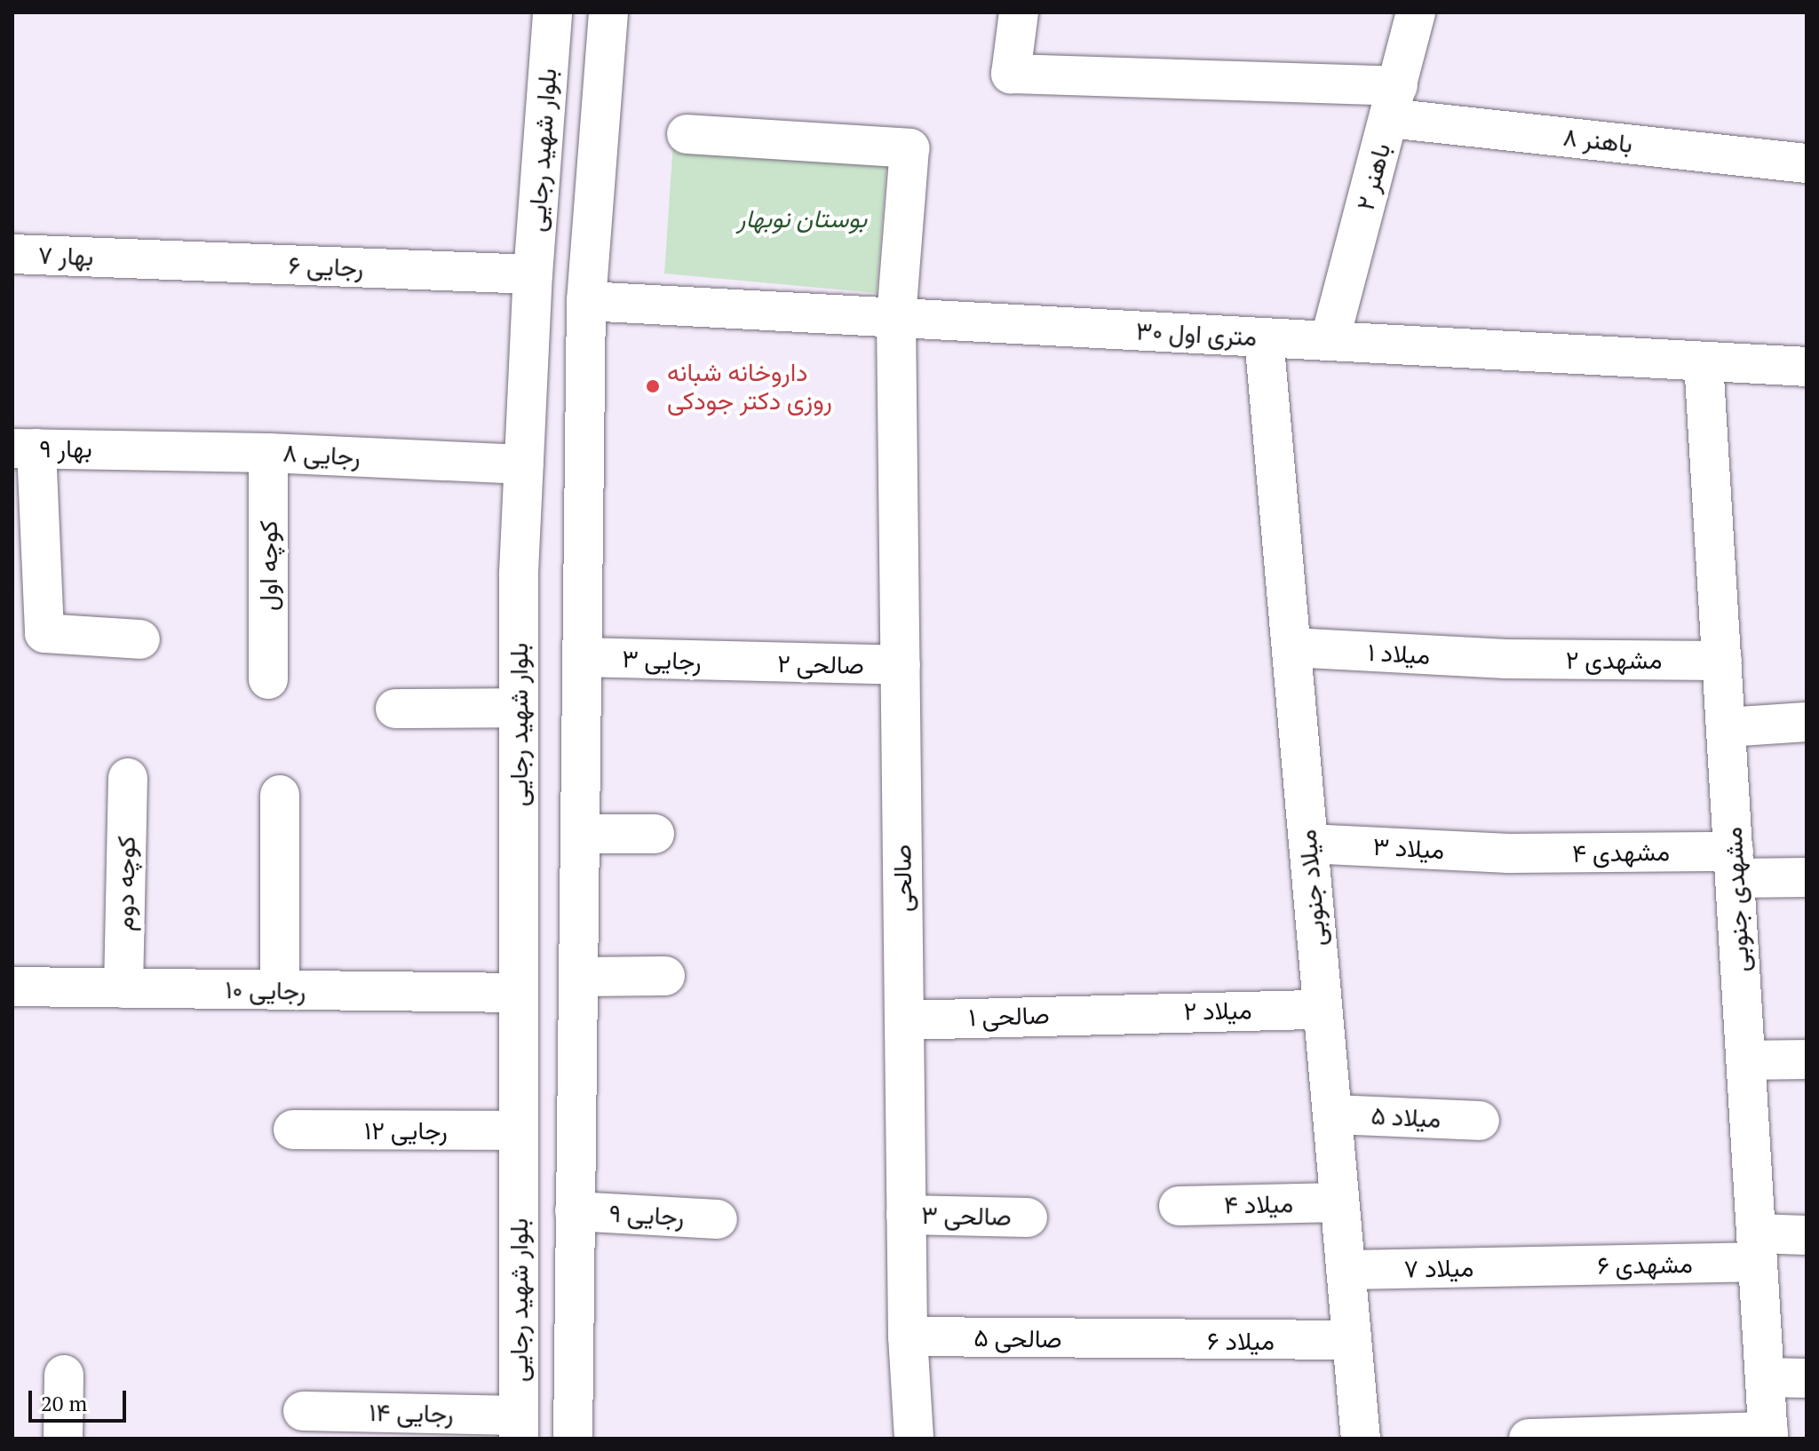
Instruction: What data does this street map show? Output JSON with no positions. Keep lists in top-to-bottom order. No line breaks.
{"streets":{"street":["باهنر ۸","بلوار شهید رجایی","باهنر ۲","بهار ۷","رجایی ۶","۳۰ متری اول","بهار ۹","رجایی ۸","کوچه اول","میلاد ۱","رجایی ۳","مشهدی ۲","صالحی ۲","میلاد ۳","مشهدی ۴","صالحی","کوچه دوم","میلاد جنوبی","مشهدی جنوبی","رجایی ۱۰","میلاد ۲","صالحی ۱","میلاد ۵","رجایی ۱۲","میلاد ۴","رجایی ۹","صالحی ۳","مشهدی ۶","میلاد ۷","صالحی ۵","میلاد ۶","رجایی ۱۴"]},"crossings":[["باهنر ۸","باهنر ۲"],["بلوار شهید رجایی","رجایی ۶"],["بلوار شهید رجایی","رجایی ۸"],["بلوار شهید رجایی","رجایی ۱۰"],["بلوار شهید رجایی","رجایی ۱۲"],["بلوار شهید رجایی","رجایی ۱۴"],["باهنر ۲","۳۰ متری اول"],["بهار ۷","رجایی ۶"],["۳۰ متری اول","صالحی"],["۳۰ متری اول","میلاد جنوبی"],["۳۰ متری اول","مشهدی جنوبی"],["بهار ۹","رجایی ۸"],["رجایی ۸","کوچه اول"],["میلاد ۱","مشهدی ۲"],["میلاد ۱","میلاد جنوبی"],["رجایی ۳","صالحی ۲"],["مشهدی ۲","مشهدی جنوبی"],["صالحی ۲","صالحی"],["میلاد ۳","مشهدی ۴"],["میلاد ۳","میلاد جنوبی"],["مشهدی ۴","مشهدی جنوبی"],["صالحی","صالحی ۱"],["صالحی","صالحی ۳"],["صالحی","صالحی ۵"],["کوچه دوم","رجایی ۱۰"],["میلاد جنوبی","میلاد ۲"],["میلاد جنوبی","میلاد ۵"],["میلاد جنوبی","میلاد ۴"],["میلاد جنوبی","میلاد ۷"],["میلاد جنوبی","میلاد ۶"],["مشهدی جنوبی","مشهدی ۶"],["میلاد ۲","صالحی ۱"],["مشهدی ۶","میلاد ۷"],["صالحی ۵","میلاد ۶"]],"parks":["بوستان نوبهار"],"places":["داروخانه شبانه روزی دکتر جودکی"],"scale_bar":"20 m"}
